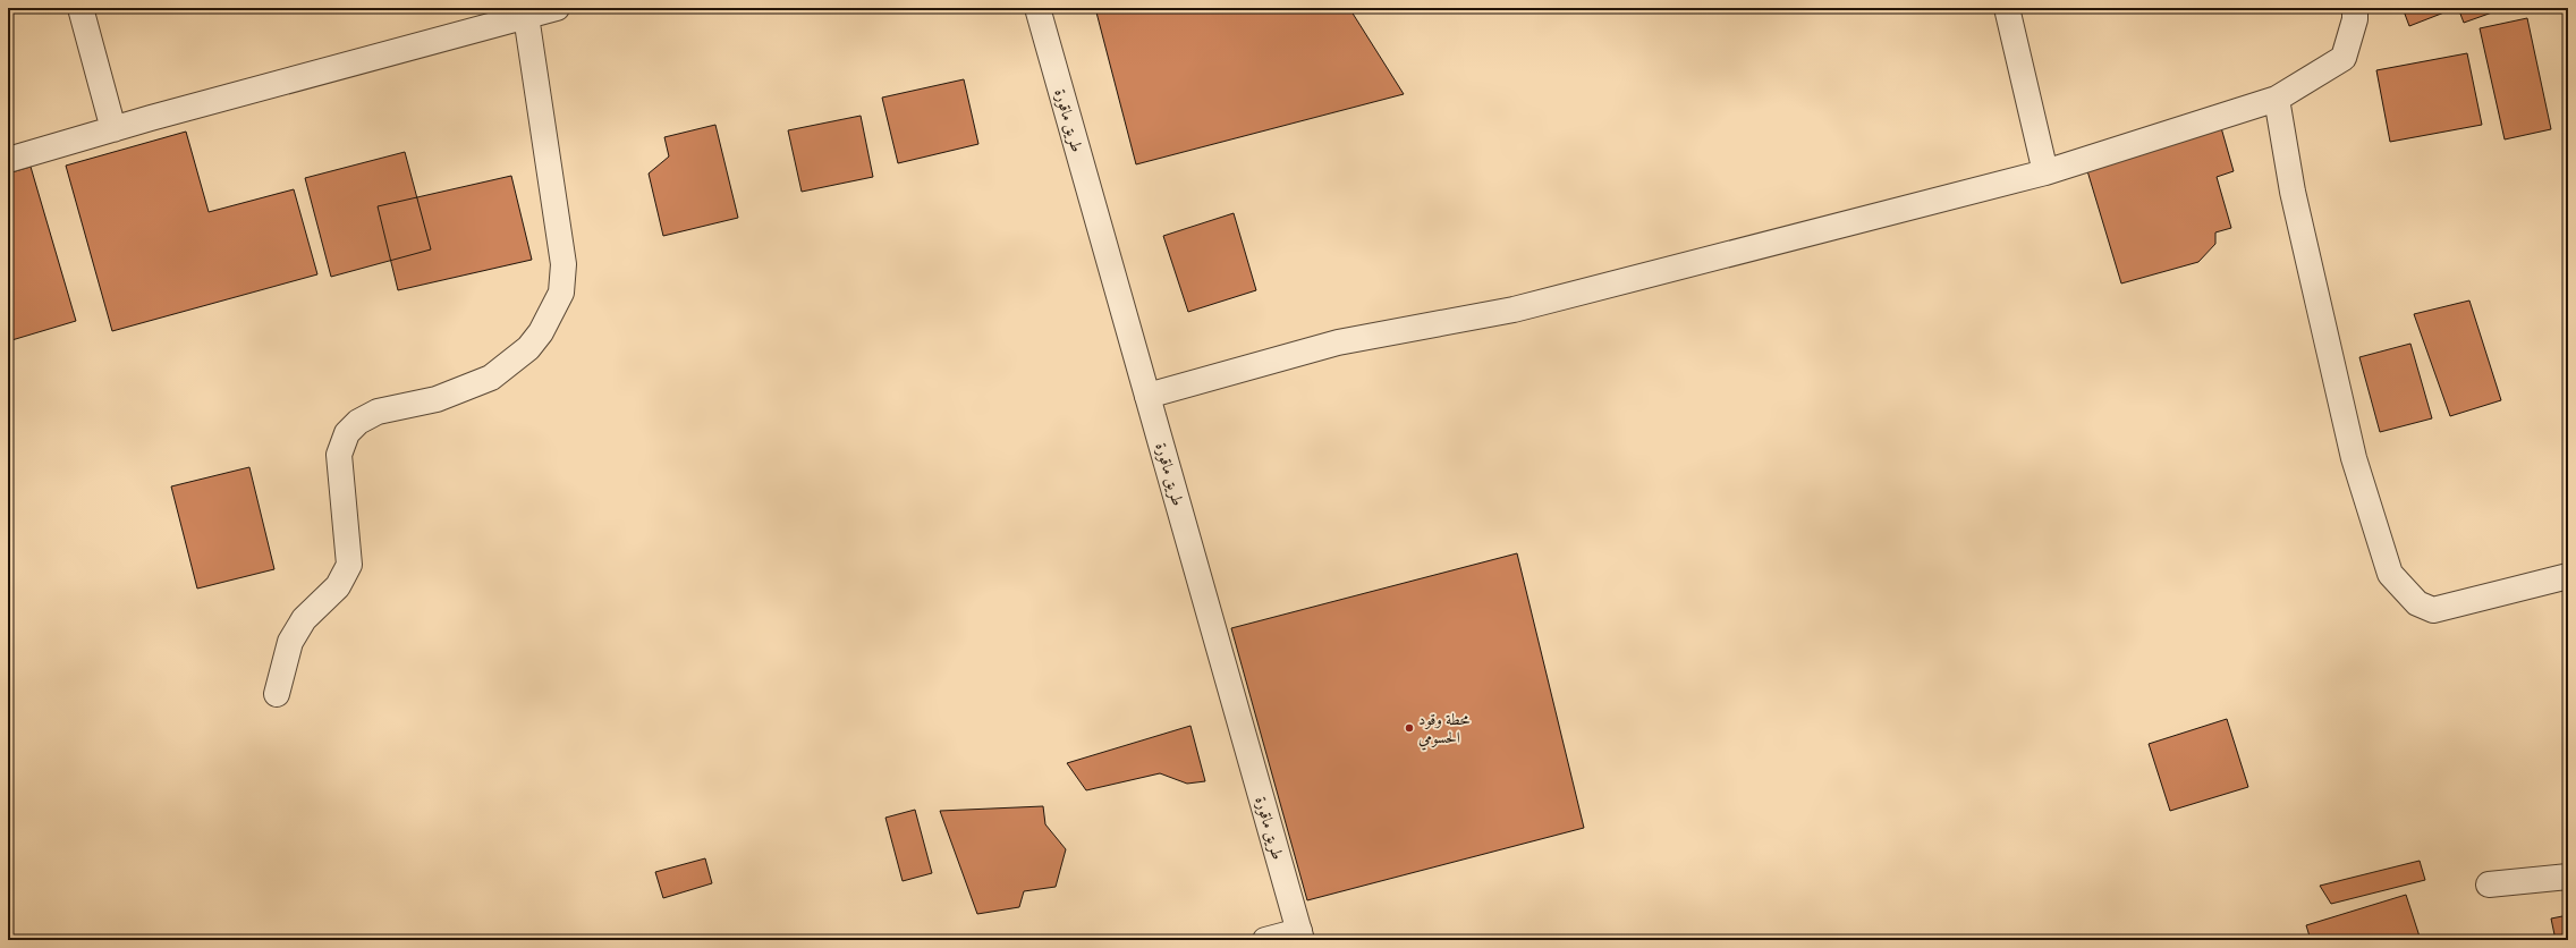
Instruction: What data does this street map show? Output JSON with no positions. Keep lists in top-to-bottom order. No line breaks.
{"streets":{"street":["طريق ماقورة"]},"places":["محطة وقود الحسومي"]}
